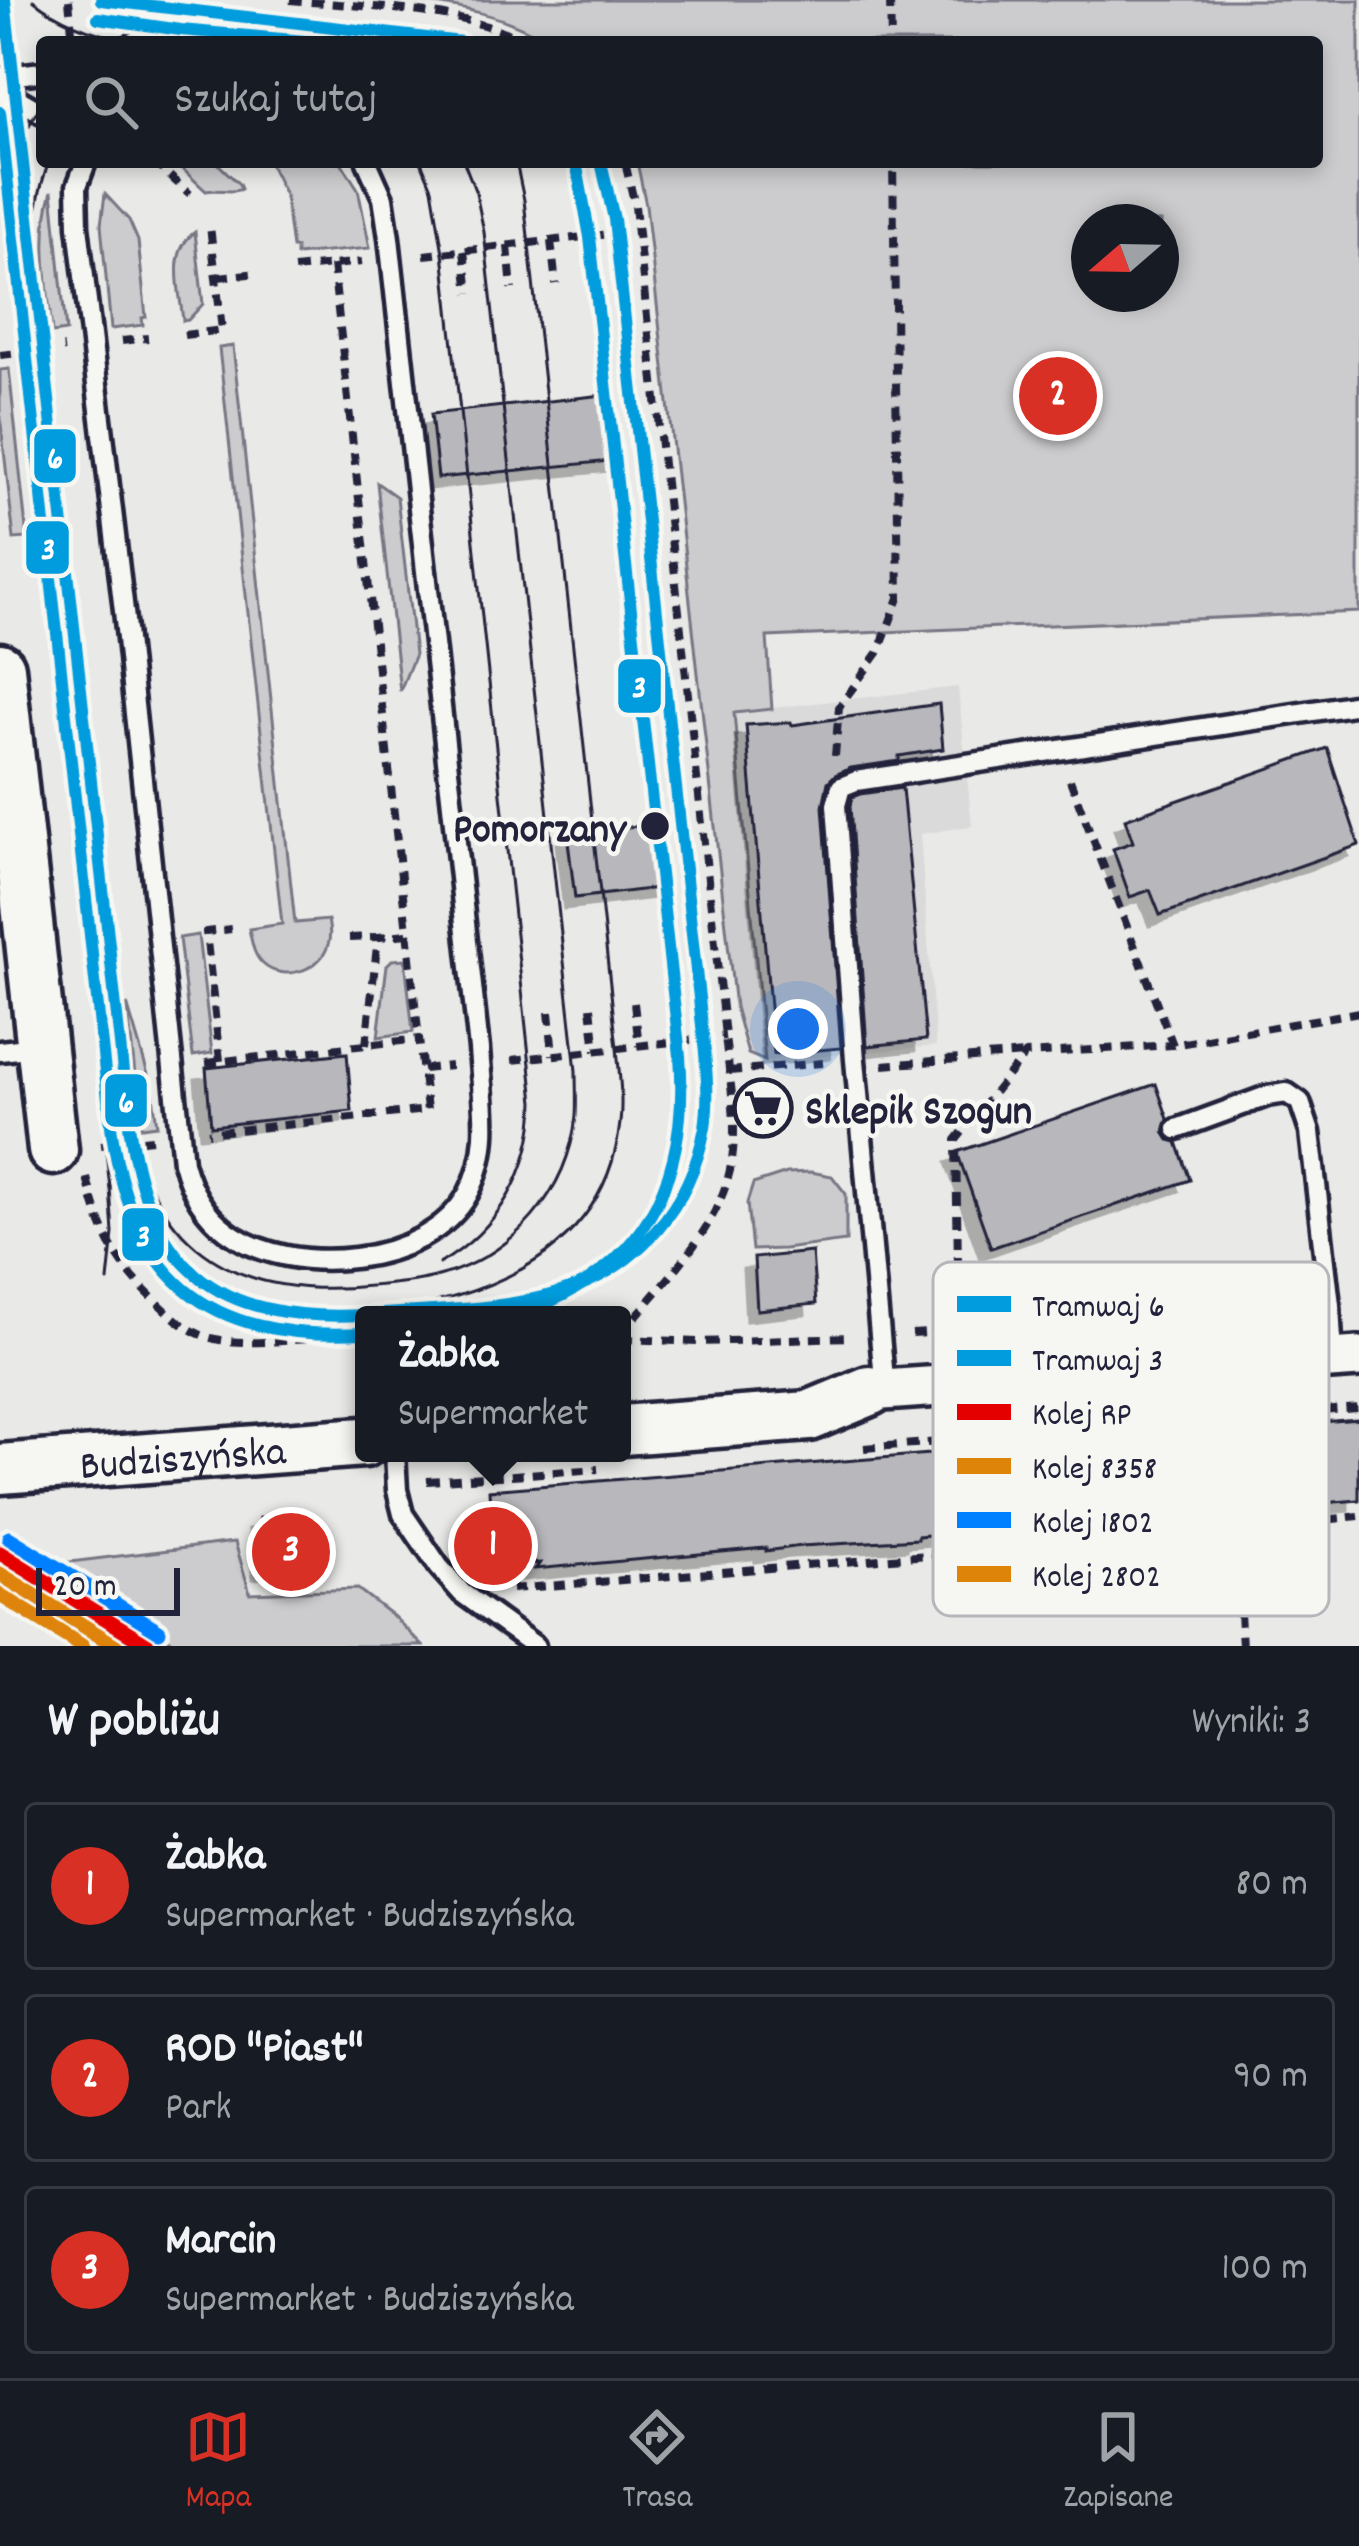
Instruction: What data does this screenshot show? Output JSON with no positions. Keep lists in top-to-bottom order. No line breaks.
{"streets":{"street":["Budziszyńska"]},"places":{"other":["Pomorzany"],"supermarket":["Sklepik Szogun"]},"lines":["tram line 6","tram line 3","rail line 1802","rail line RP","rail line 8358","rail line 2802"],"legend":["Tramwaj 6","Tramwaj 3","Kolej RP","Kolej 8358","Kolej 1802","Kolej 2802"],"scale_bar":"20 m","north":"left","page":{"search":"Szukaj tutaj","pins":["2","1","3"],"popup":["Żabka","Supermarket"],"scale":"20 m","heading":["W pobliżu","Wyniki: 3"],"list":[{"mark":"1","name":"Żabka","note":"Supermarket · Budziszyńska","value":"80 m"},{"mark":"2","name":"ROD \"Piast\"","note":"Park","value":"90 m"},{"mark":"3","name":"Marcin","note":"Supermarket · Budziszyńska","value":"100 m"}],"nav":["Mapa","Trasa","Zapisane"]}}
